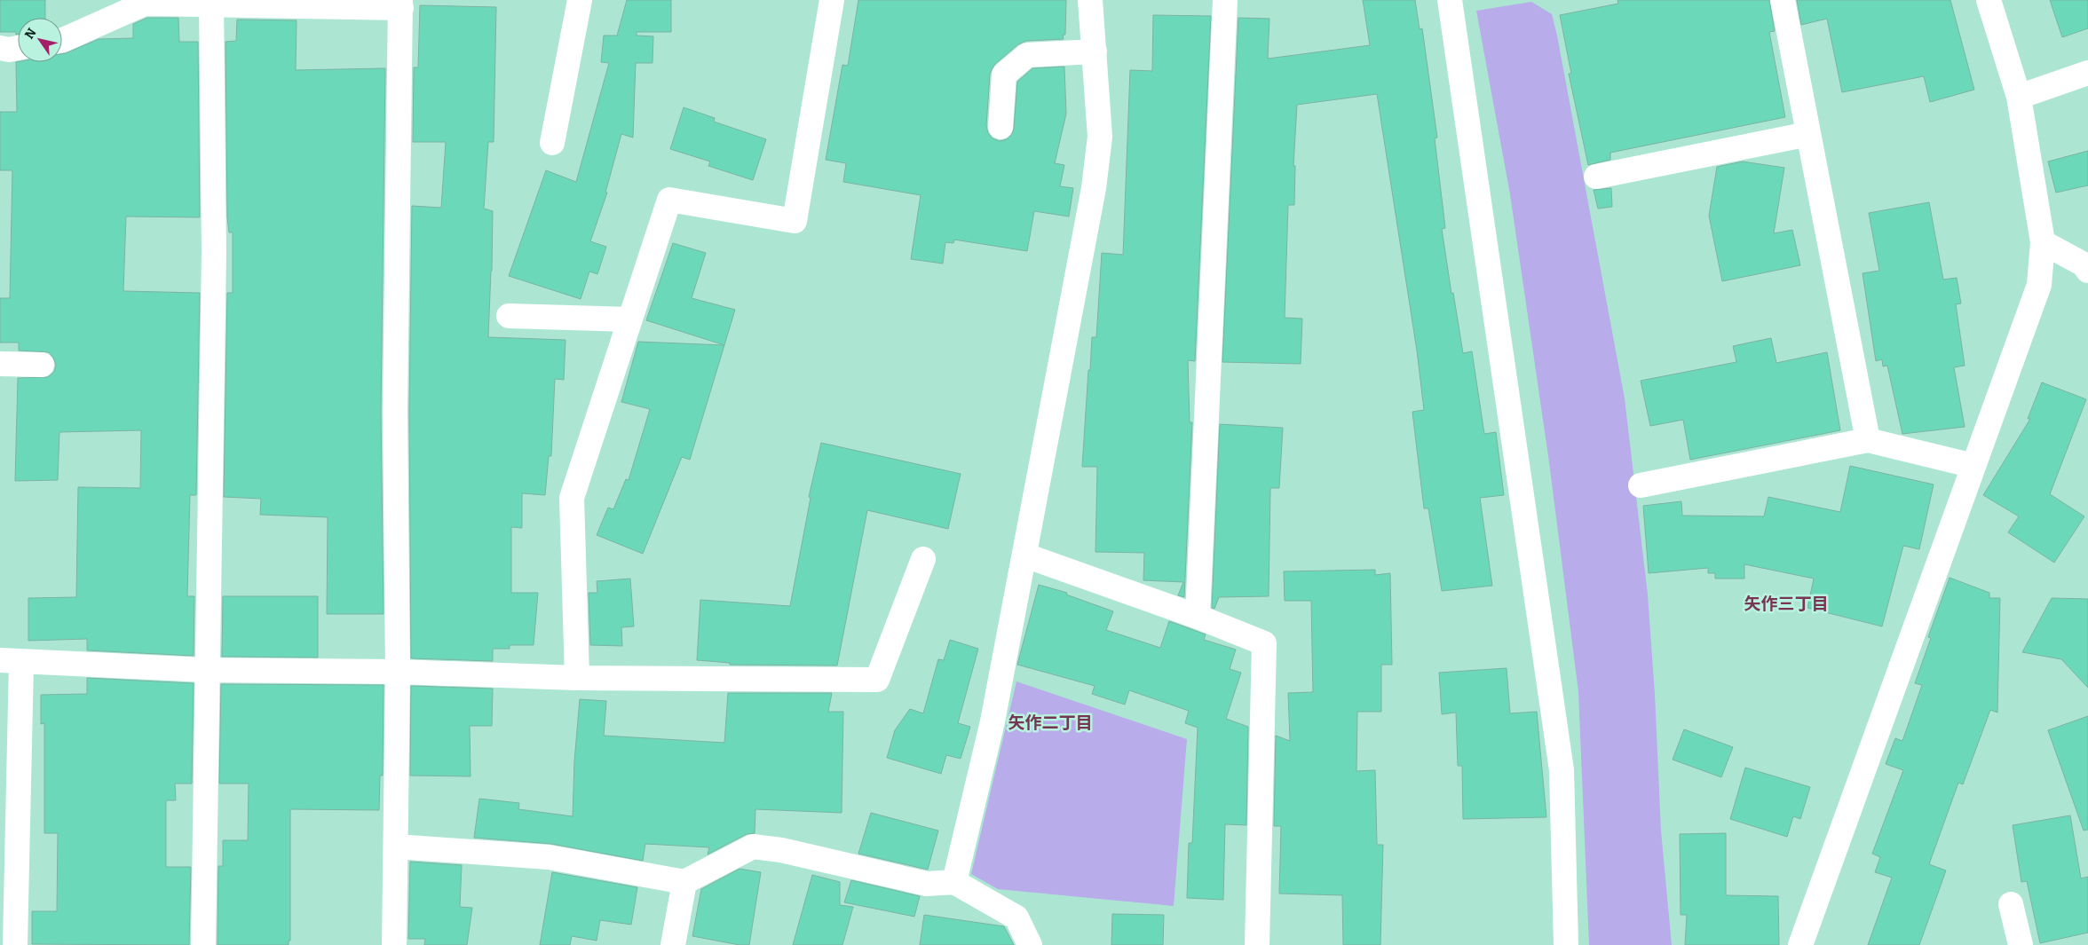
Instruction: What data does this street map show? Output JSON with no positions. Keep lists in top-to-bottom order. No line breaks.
{"districts":["矢作三丁目","矢作二丁目"],"north":"top left"}
